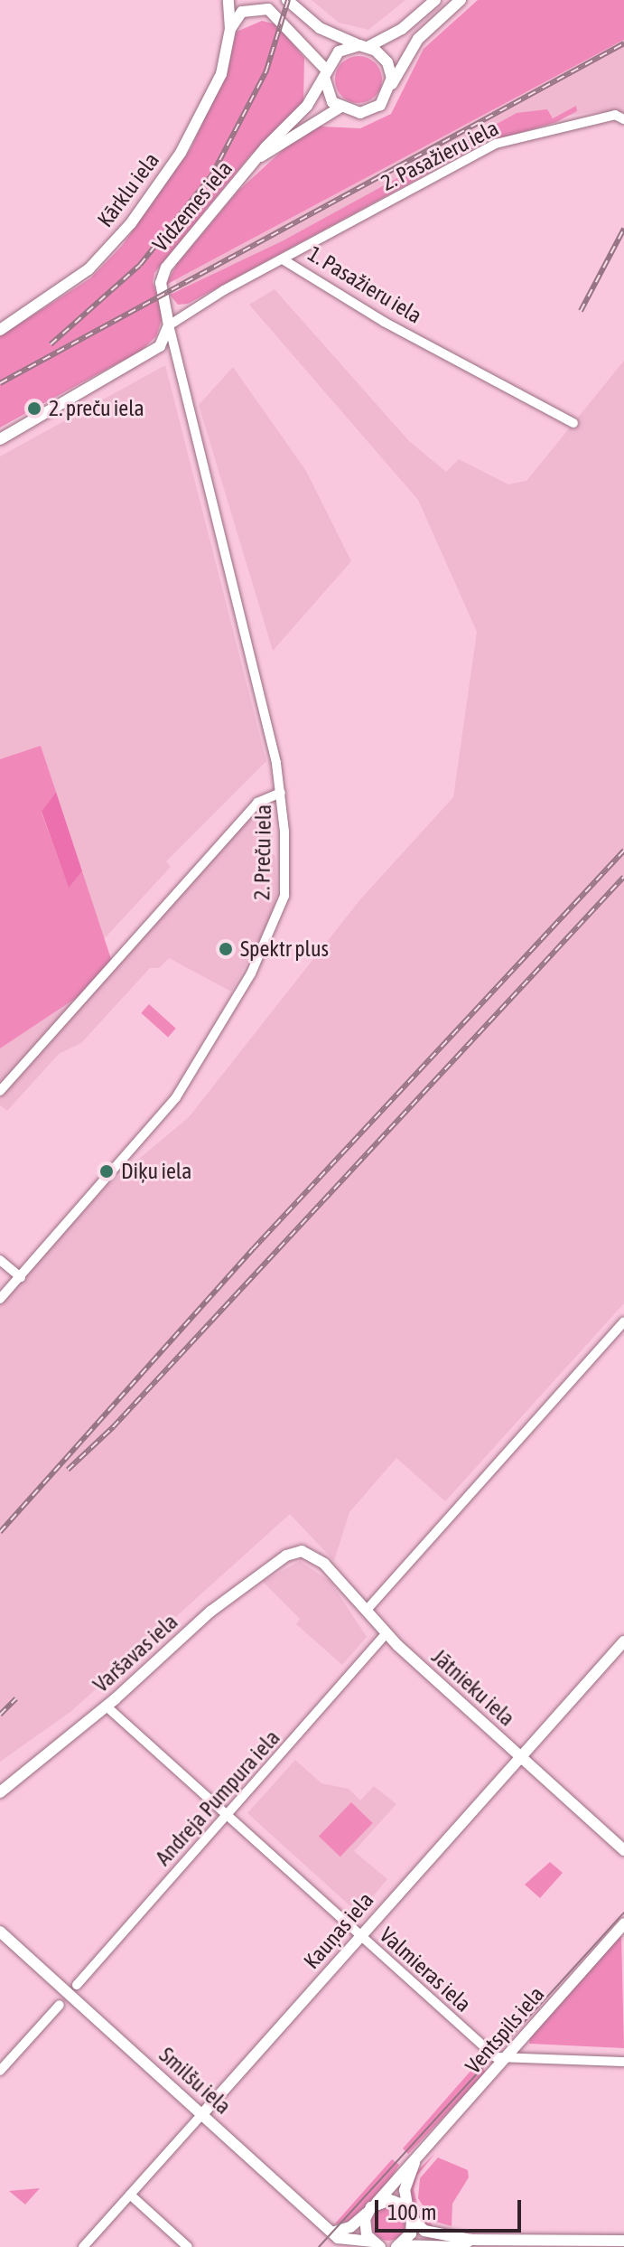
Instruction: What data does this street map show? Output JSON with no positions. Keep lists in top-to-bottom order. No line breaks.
{"streets":{"street":["2. Pasažieru iela","Kārklu iela","Vidzemes iela","1. Pasažieru iela","2. Preču iela","Varšavas iela","Jātnieku iela","Andreja Pumpura iela","Kauņas iela","Valmieras iela","Ventspils iela","Smilšu iela"]},"crossings":[["2. Pasažieru iela","1. Pasažieru iela"],["Vidzemes iela","1. Pasažieru iela"],["Vidzemes iela","2. Preču iela"],["1. Pasažieru iela","2. Preču iela"],["Varšavas iela","Jātnieku iela"],["Varšavas iela","Valmieras iela"],["Jātnieku iela","Andreja Pumpura iela"],["Jātnieku iela","Kauņas iela"],["Andreja Pumpura iela","Valmieras iela"],["Kauņas iela","Valmieras iela"],["Kauņas iela","Smilšu iela"],["Valmieras iela","Ventspils iela"]],"places":["2. preču iela","Spektr plus","Diķu iela"],"scale_bar":"100 m"}
